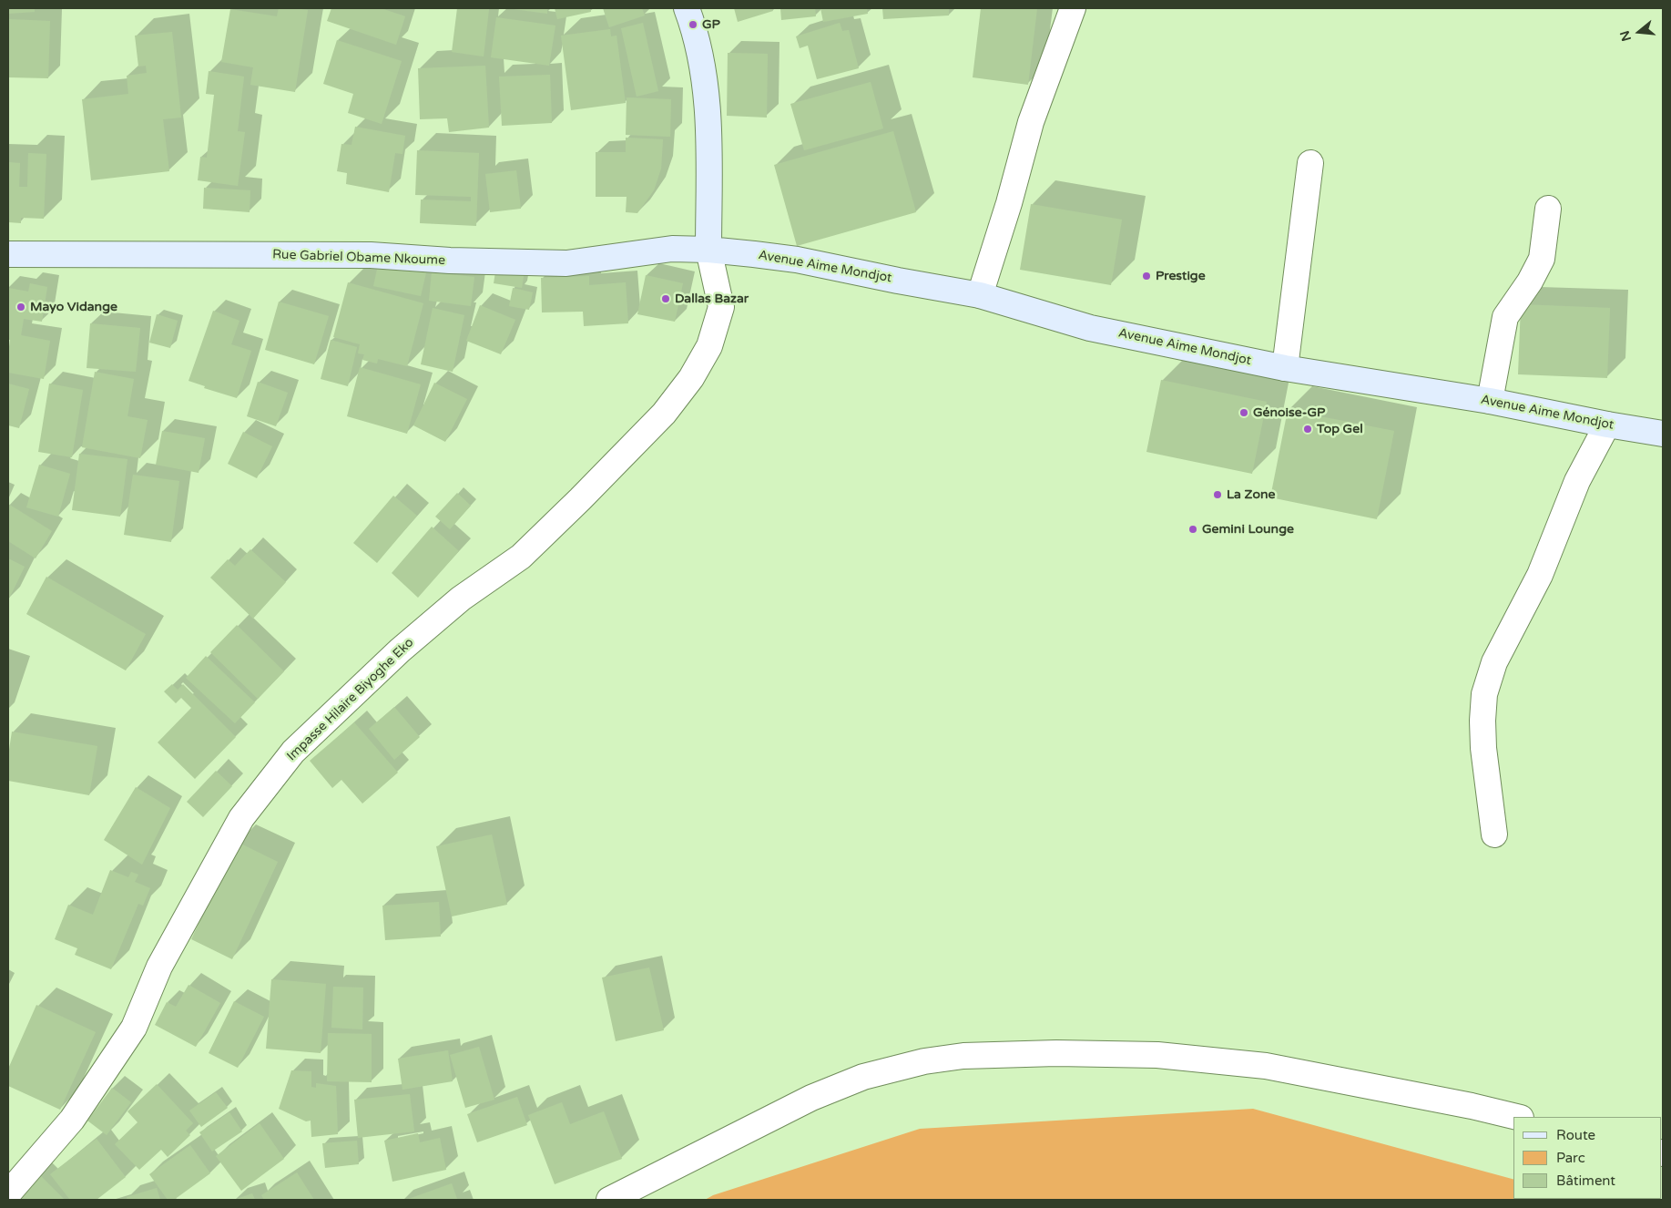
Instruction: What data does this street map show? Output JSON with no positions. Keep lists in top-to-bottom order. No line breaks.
{"streets":{"main road":["Rue Gabriel Obame Nkoume","Avenue Aime Mondjot"],"street":["Impasse Hilaire Biyoghe Eko"]},"crossings":[["Rue Gabriel Obame Nkoume","Avenue Aime Mondjot"],["Rue Gabriel Obame Nkoume","Impasse Hilaire Biyoghe Eko"],["Avenue Aime Mondjot","Impasse Hilaire Biyoghe Eko"]],"places":["GP","Prestige","Dallas Bazar","Mayo Vidange","Génoise-GP","Top Gel","La Zone","Gemini Lounge"],"legend":["Route","Parc","Bâtiment"],"north":"left"}
